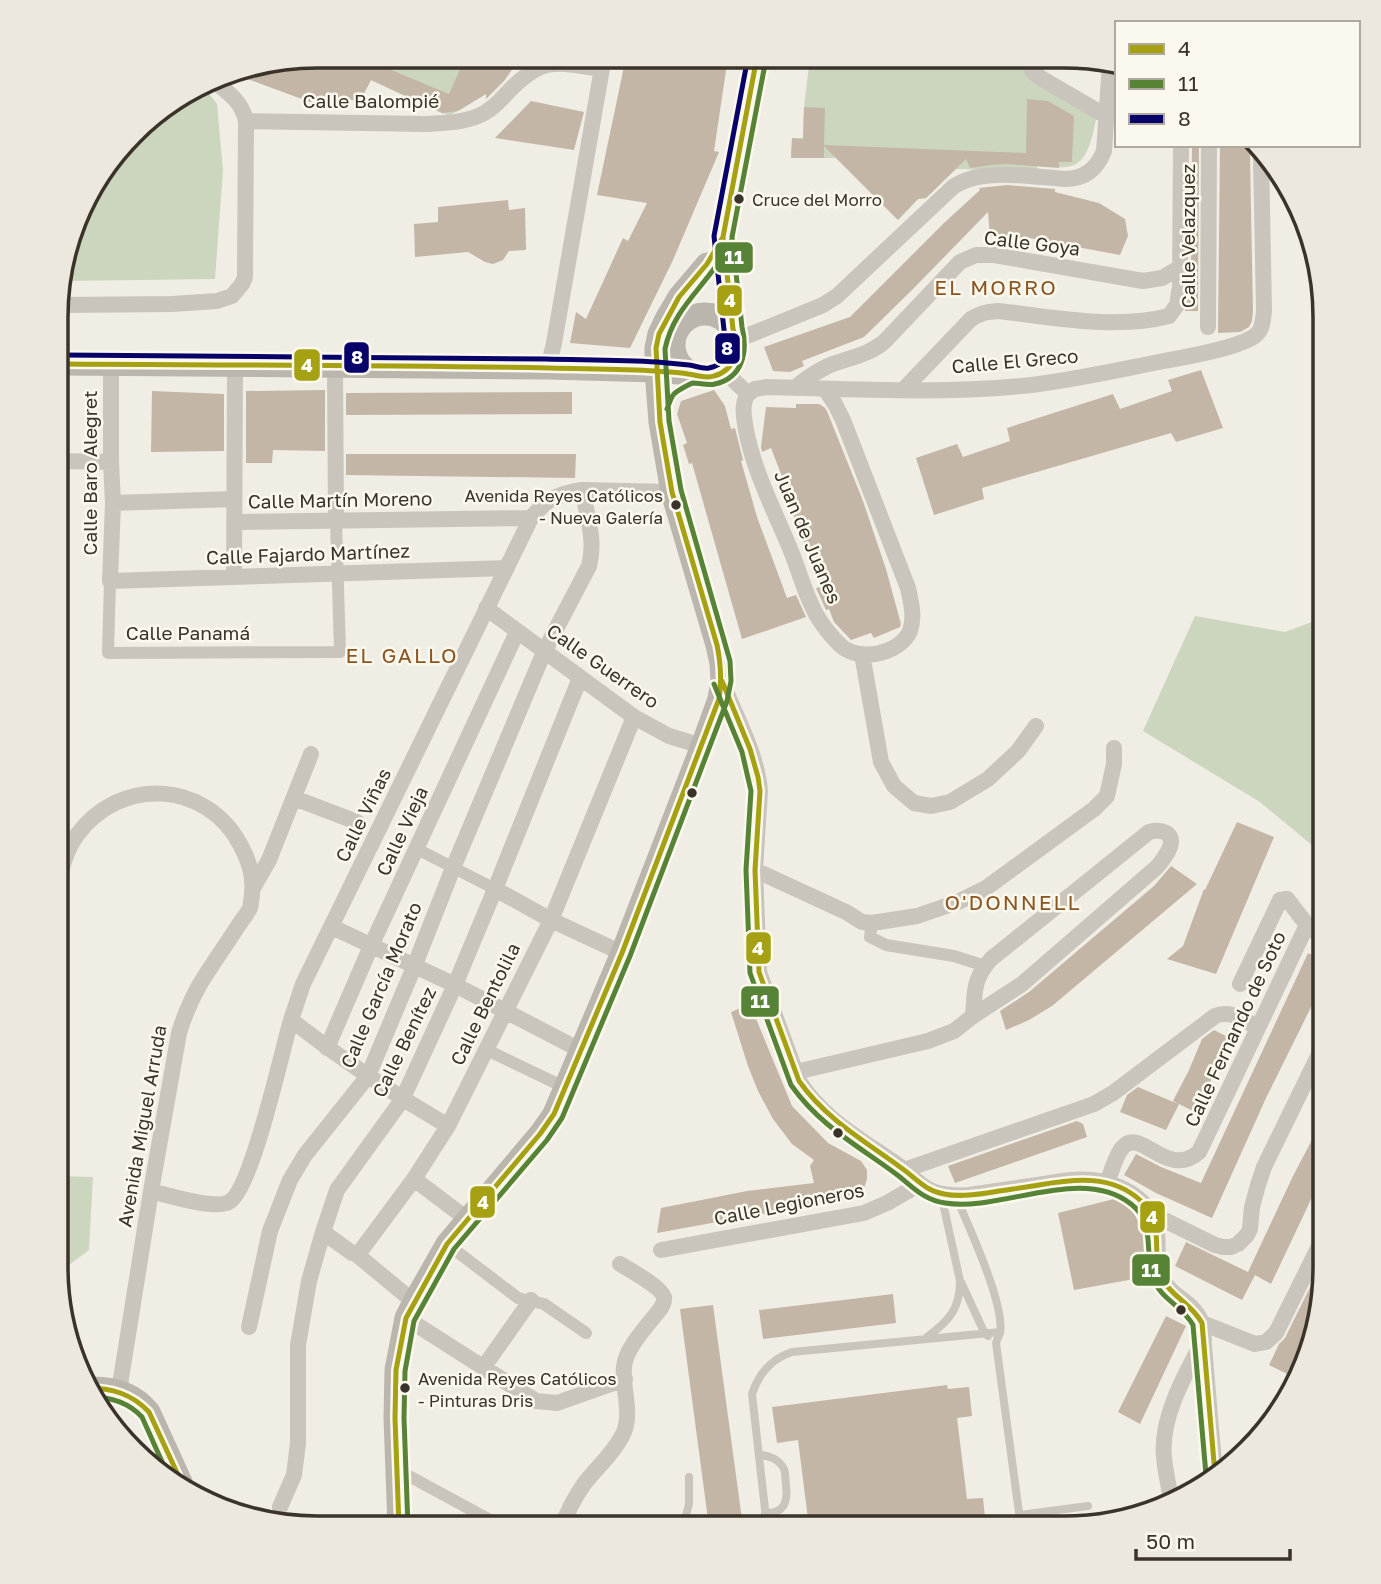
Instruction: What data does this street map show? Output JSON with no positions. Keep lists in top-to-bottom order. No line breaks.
{"streets":{"street":["Calle Balompié","Calle Velazquez","Calle Goya","Calle El Greco","Calle Baro Alegret","Calle Martín Moreno","Juan de Juanes","Calle Fajardo Martínez","Calle Panamá","Calle Guerrero","Calle Viñas","Calle Vieja","Calle García Morato","Calle Bentolila","Calle Fernando de Soto","Calle Benítez","Avenida Miguel Arruda","Calle Legioneros"]},"crossings":[["Calle Goya","Calle El Greco"],["Calle El Greco","Juan de Juanes"],["Calle Baro Alegret","Calle Fajardo Martínez"],["Calle Baro Alegret","Calle Panamá"],["Calle Martín Moreno","Calle Viñas"],["Calle Fajardo Martínez","Calle Panamá"],["Calle Fajardo Martínez","Calle Viñas"],["Calle Guerrero","Calle Viñas"],["Calle Guerrero","Calle Vieja"],["Calle Guerrero","Calle García Morato"],["Calle Guerrero","Calle Bentolila"],["Calle Guerrero","Calle Benítez"],["Calle Viñas","Calle García Morato"],["Calle Viñas","Avenida Miguel Arruda"]],"districts":["EL MORRO","EL GALLO","O'DONNELL"],"places":["Cruce del Morro","Avenida Reyes Católicos - Nueva Galería","Avenida Reyes Católicos - Pinturas Dris"],"lines":["transit line 11","transit line 4","transit line 8"],"legend":["4","11","8"],"scale_bar":"50 m"}
